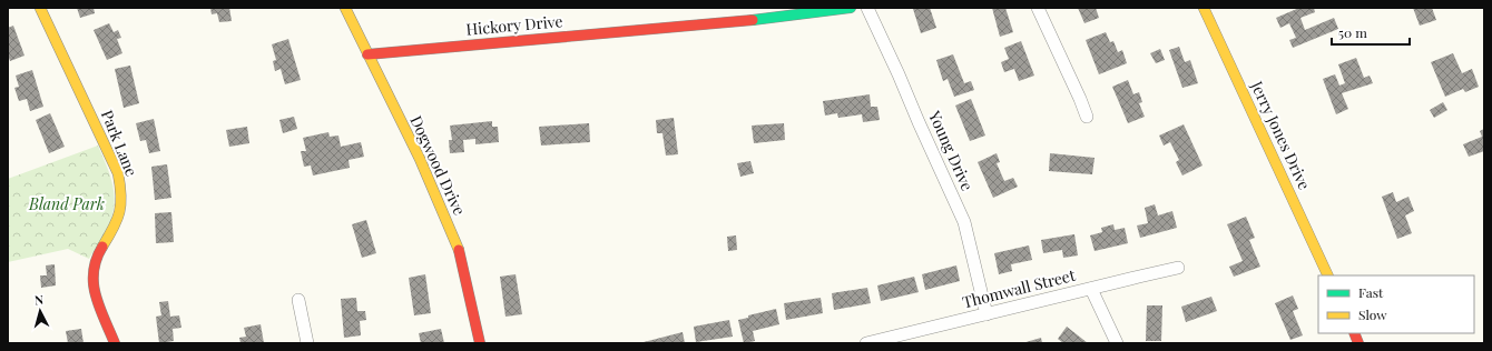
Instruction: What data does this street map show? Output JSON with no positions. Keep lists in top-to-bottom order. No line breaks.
{"streets":{"street":["Hickory Drive","Jerry Jones Drive","Park Lane","Young Drive","Dogwood Drive","Thomwall Street"]},"crossings":[["Hickory Drive","Dogwood Drive"],["Young Drive","Thomwall Street"]],"parks":["Bland Park"],"legend":["Fast","Slow"],"scale_bar":"50 m","north":"top"}
